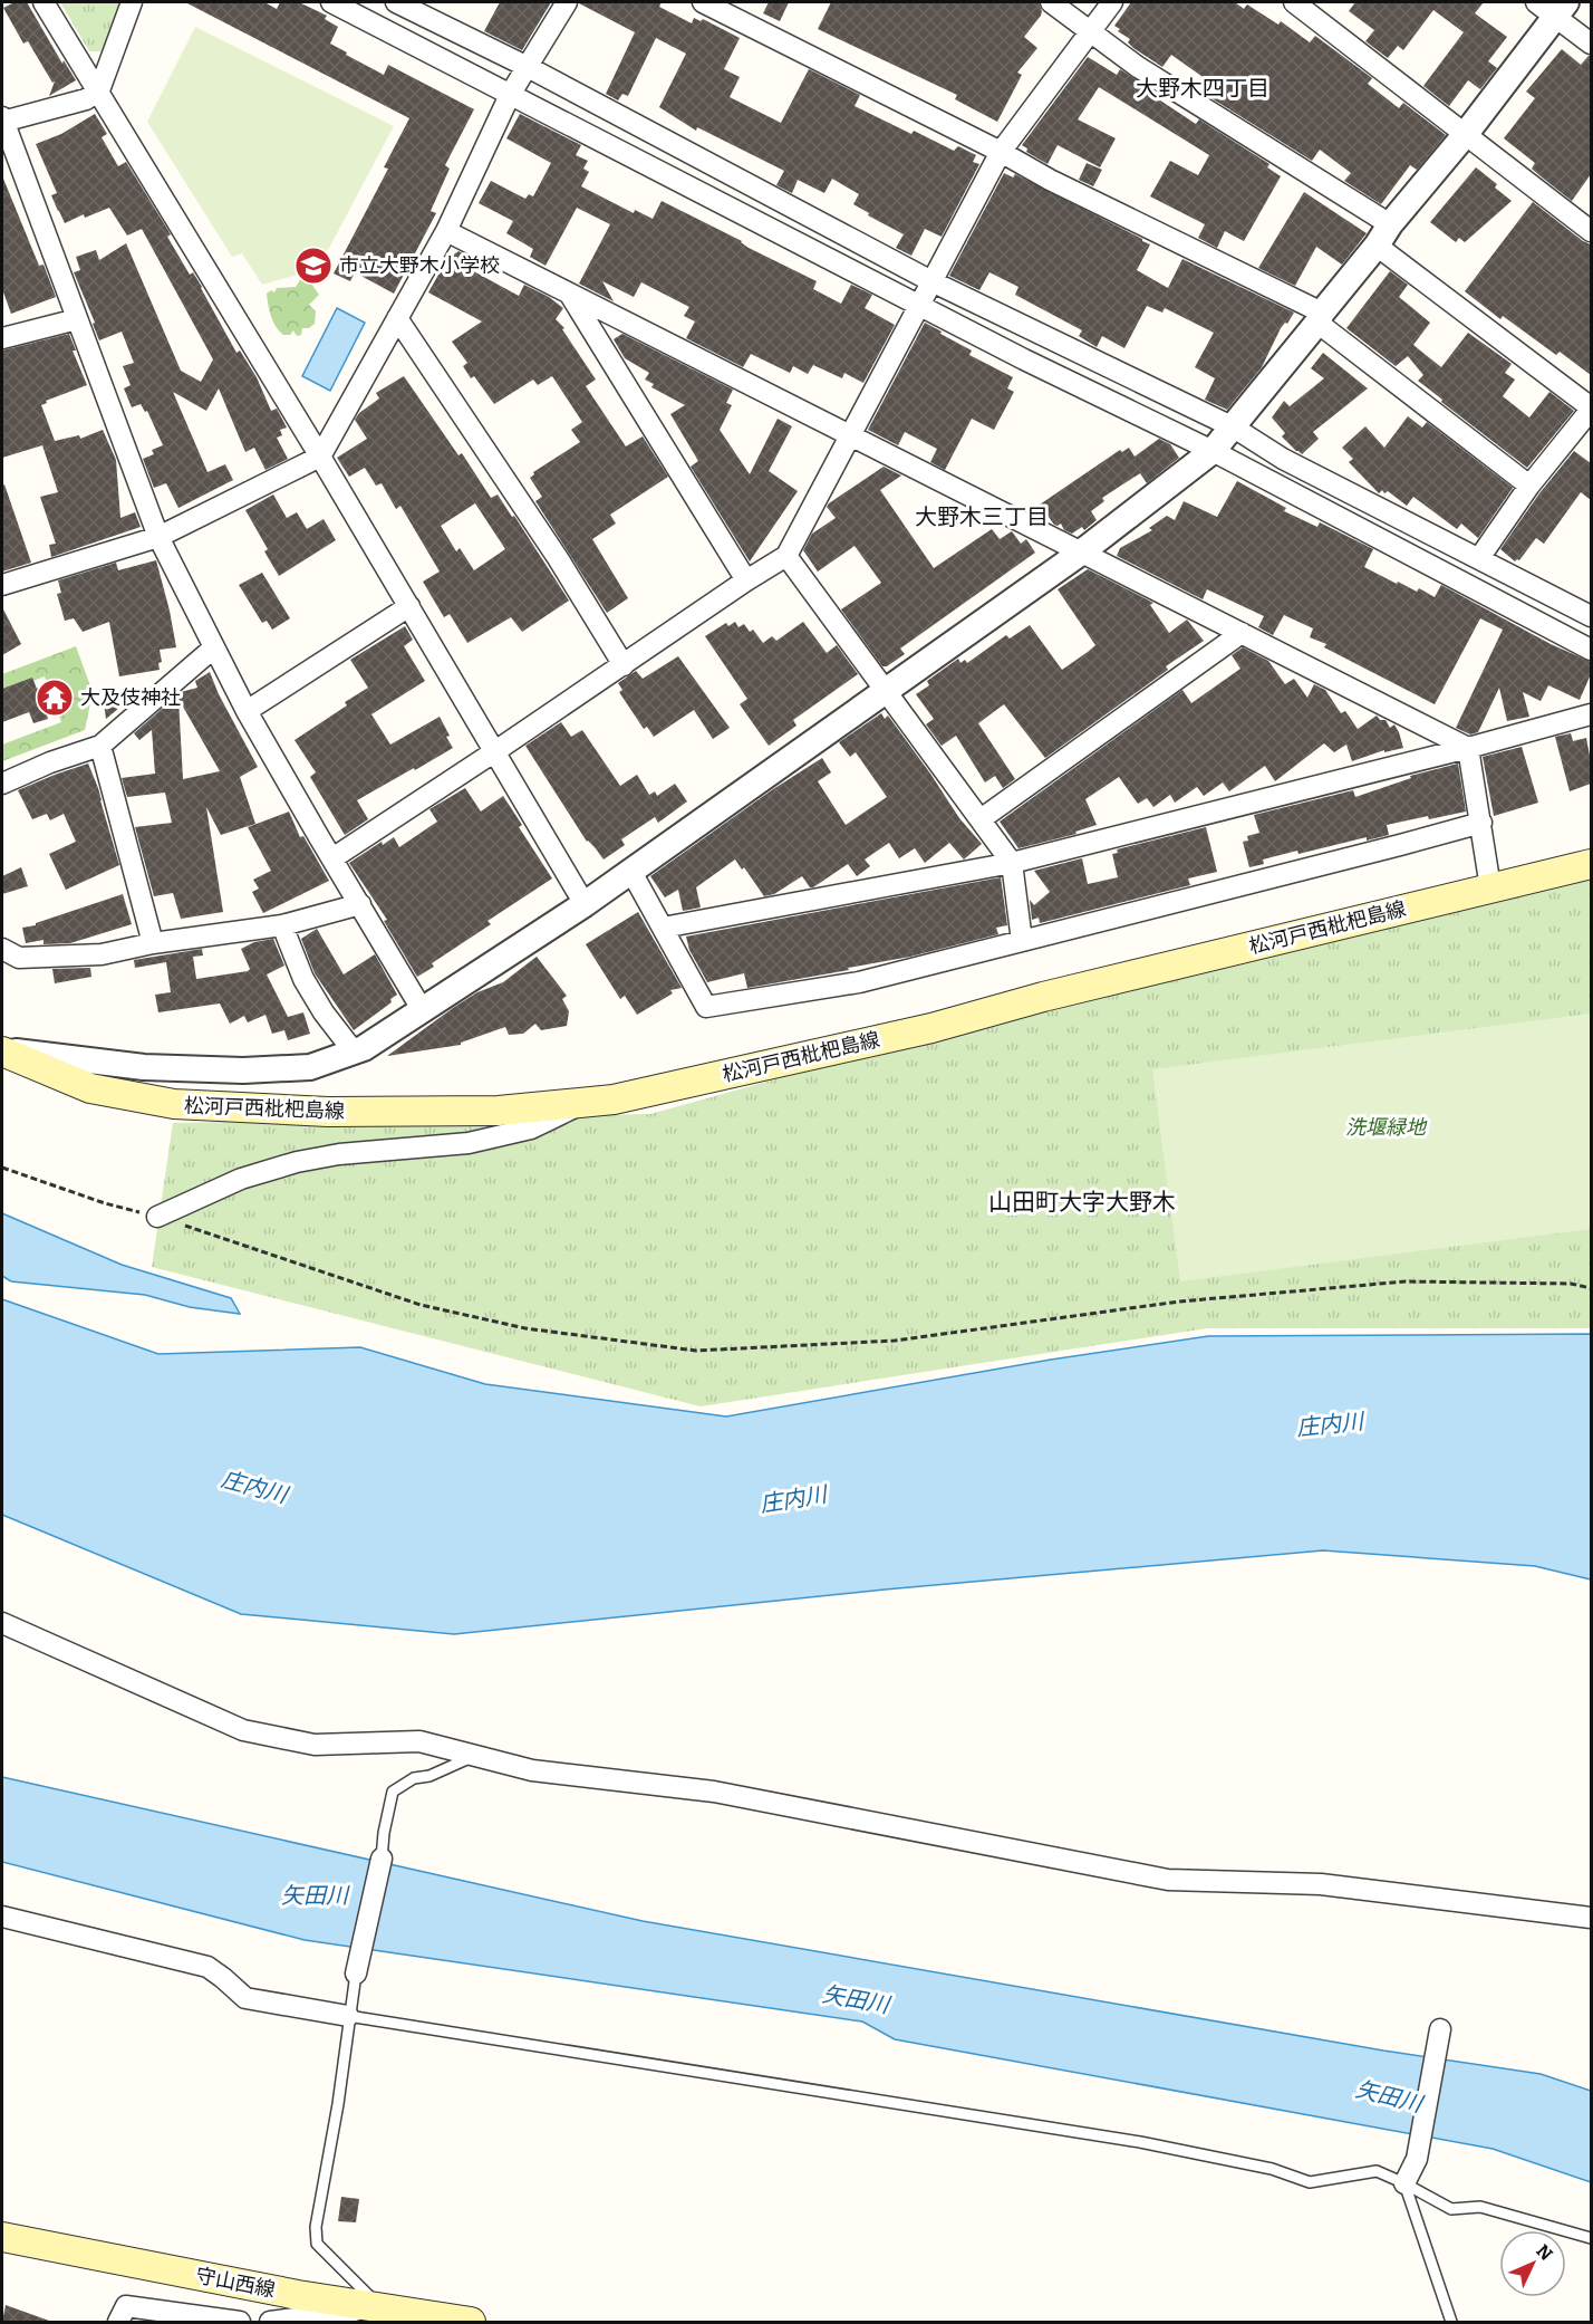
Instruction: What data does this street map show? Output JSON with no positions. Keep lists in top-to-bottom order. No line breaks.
{"streets":{"main road":["松河戸西枇杷島線","守山西線"]},"districts":["大野木四丁目","大野木三丁目","山田町大字大野木"],"water":["庄内川","矢田川"],"parks":["洗堰緑地"],"places":{"school or university":["市立大野木小学校"],"temple":["大及伎神社"]},"north":"top right"}
